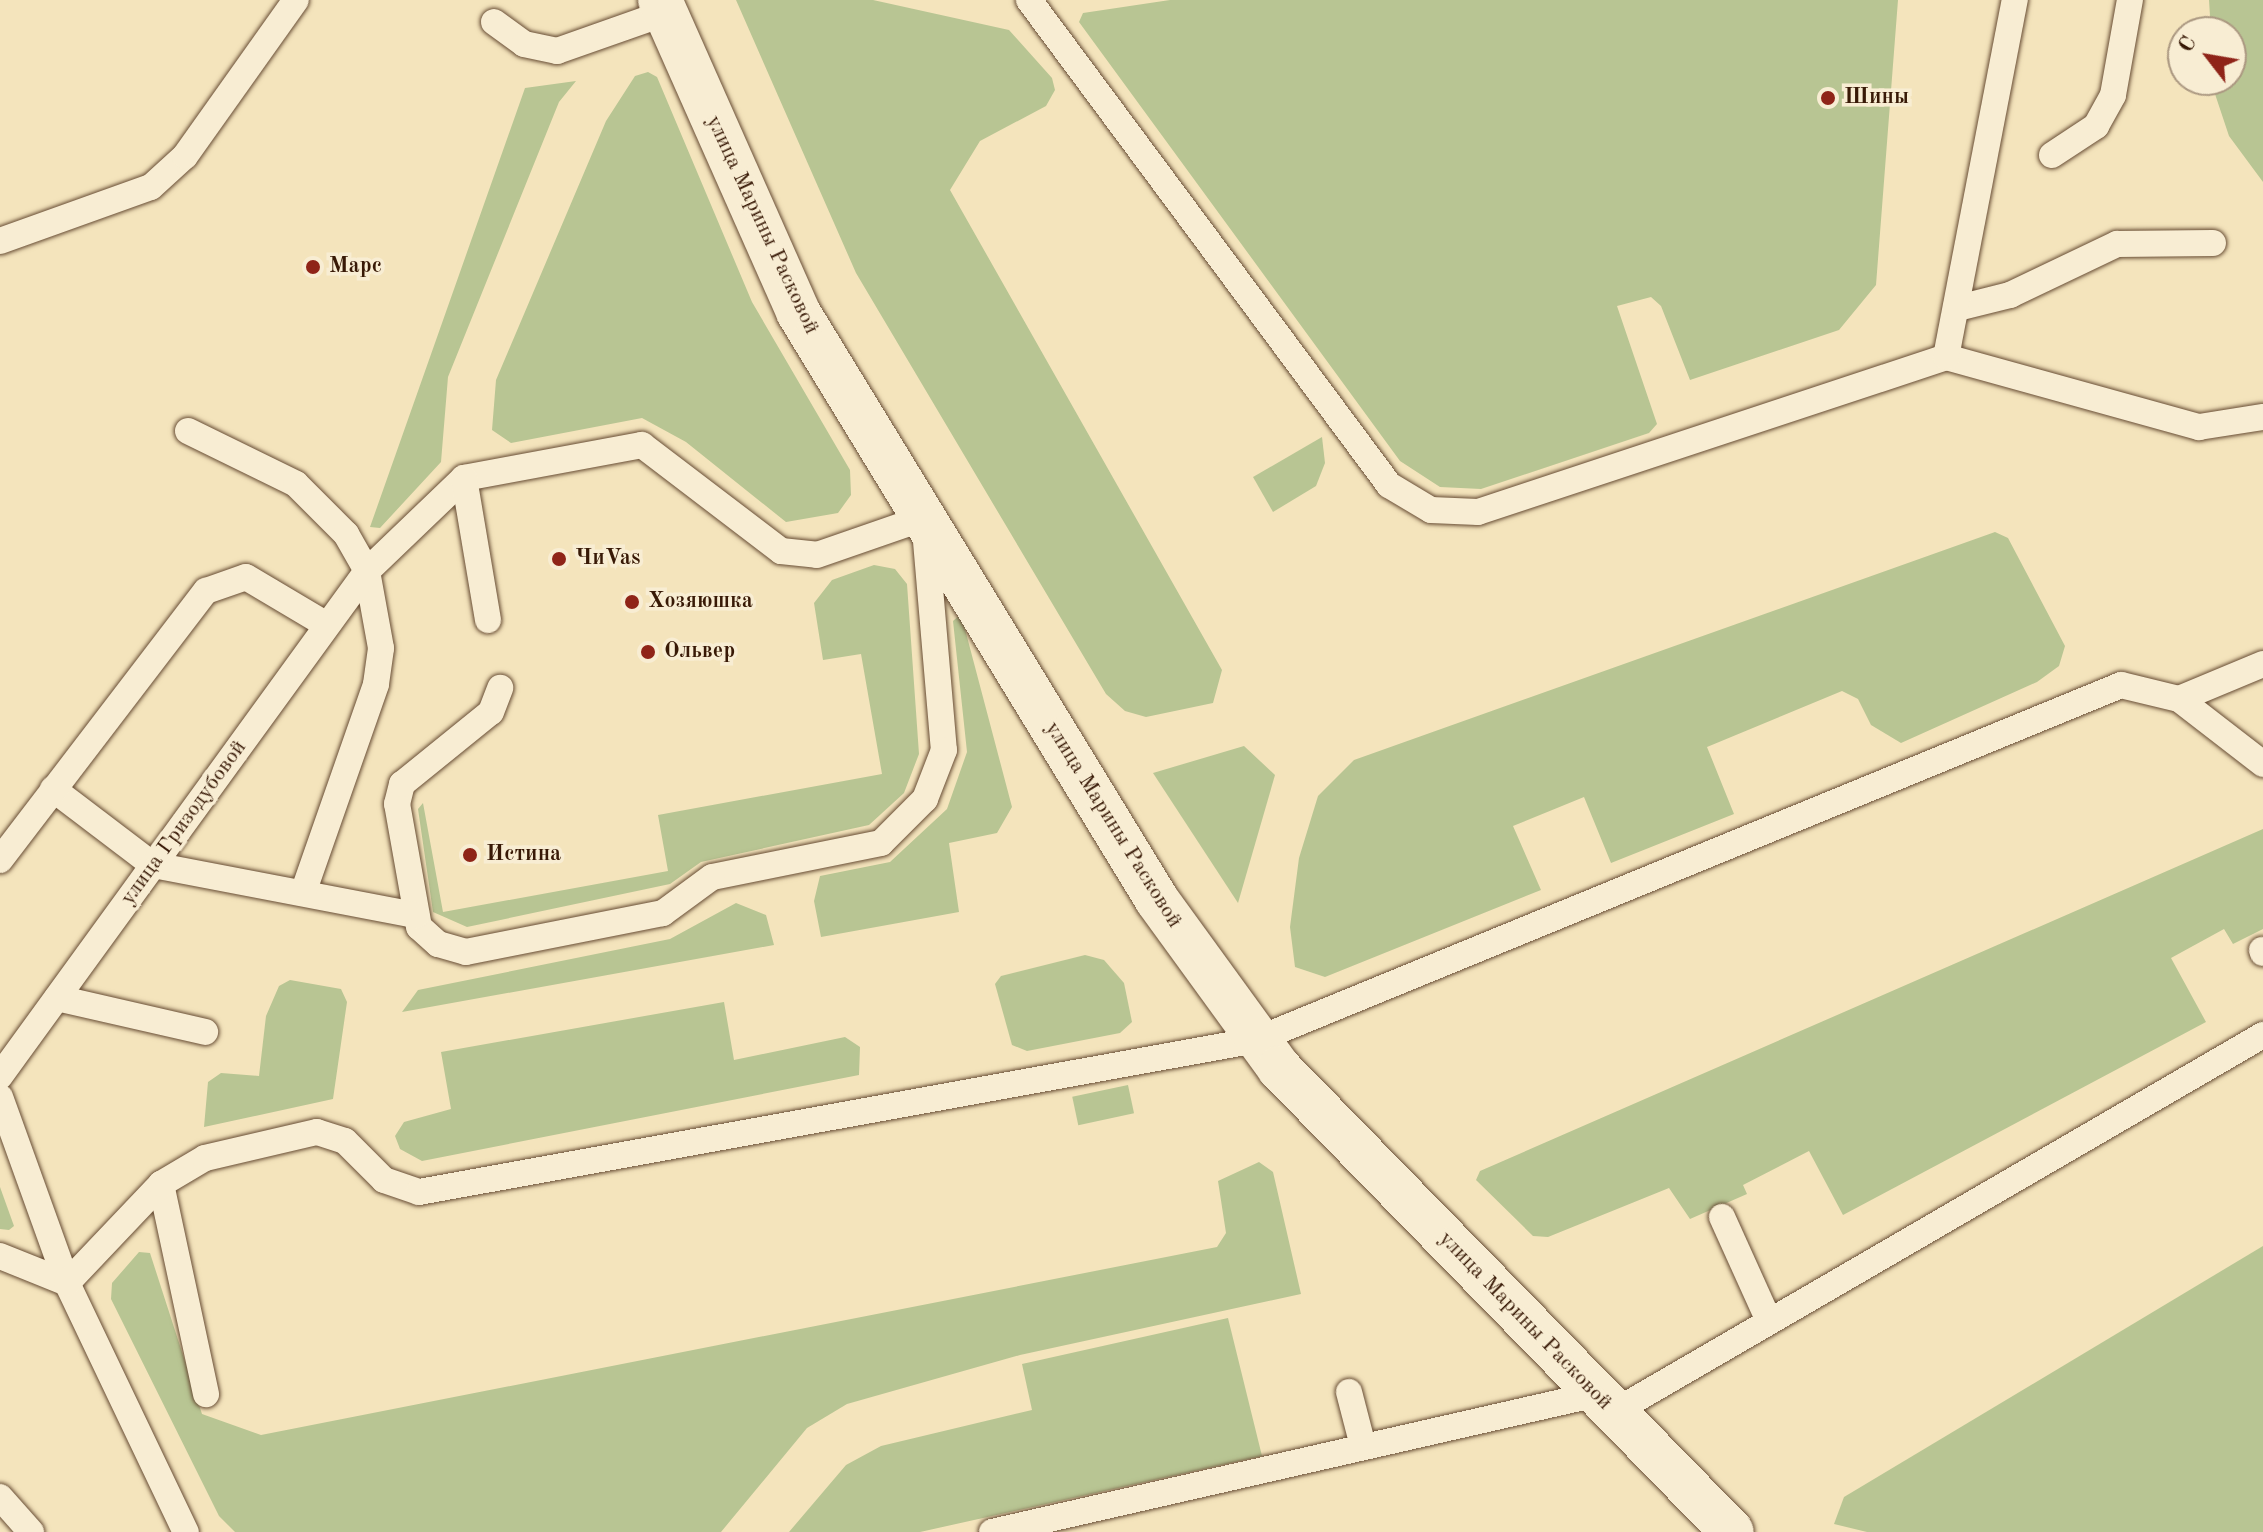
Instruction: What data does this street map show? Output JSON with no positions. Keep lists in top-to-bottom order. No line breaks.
{"streets":{"street":["улица Марины Расковой"],"lane":["улица Гризодубовой"]},"places":["Шины","Марс","ЧиVas","Хозяюшка","Ольвер","Истина"],"north":"top left"}
